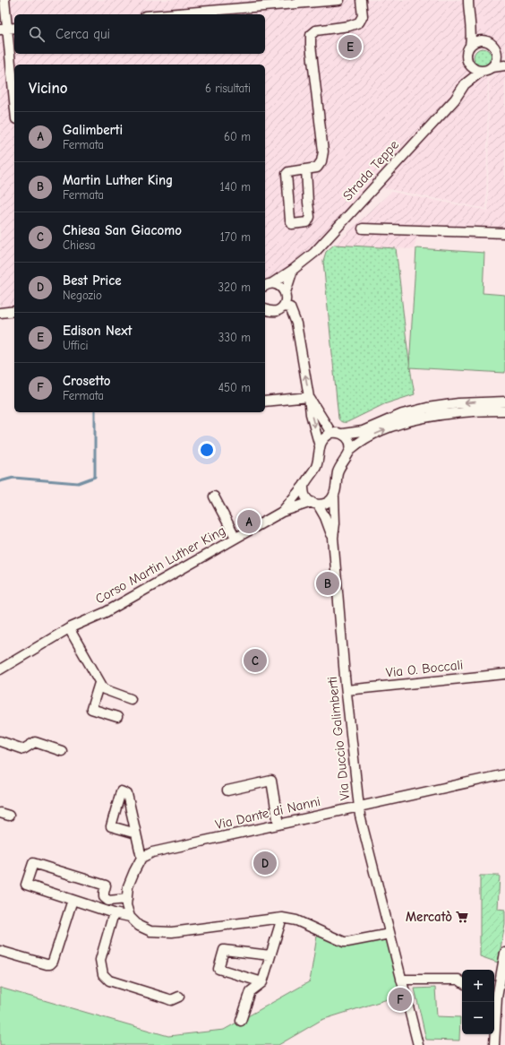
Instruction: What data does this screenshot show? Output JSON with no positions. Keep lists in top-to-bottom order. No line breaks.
{"streets":{"street":["Strada Teppe","Corso Martin Luther King","Via O. Boccali","Via Duccio Galimberti","Via Dante di Nanni"]},"crossings":[["Corso Martin Luther King","Via Duccio Galimberti"],["Via O. Boccali","Via Duccio Galimberti"],["Via Duccio Galimberti","Via Dante di Nanni"]],"places":{"supermarket":["Mercatò"]},"page":{"search":"Cerca qui","pins":["E","A","B","C","D","F"],"heading":["Vicino","6 risultati"],"list":[{"mark":"A","name":"Galimberti","note":"Fermata","value":"60 m"},{"mark":"B","name":"Martin Luther King","note":"Fermata","value":"140 m"},{"mark":"C","name":"Chiesa San Giacomo","note":"Chiesa","value":"170 m"},{"mark":"D","name":"Best Price","note":"Negozio","value":"320 m"},{"mark":"E","name":"Edison Next","note":"Uffici","value":"330 m"},{"mark":"F","name":"Crosetto","note":"Fermata","value":"450 m"}],"map_buttons":["+","−"]}}
